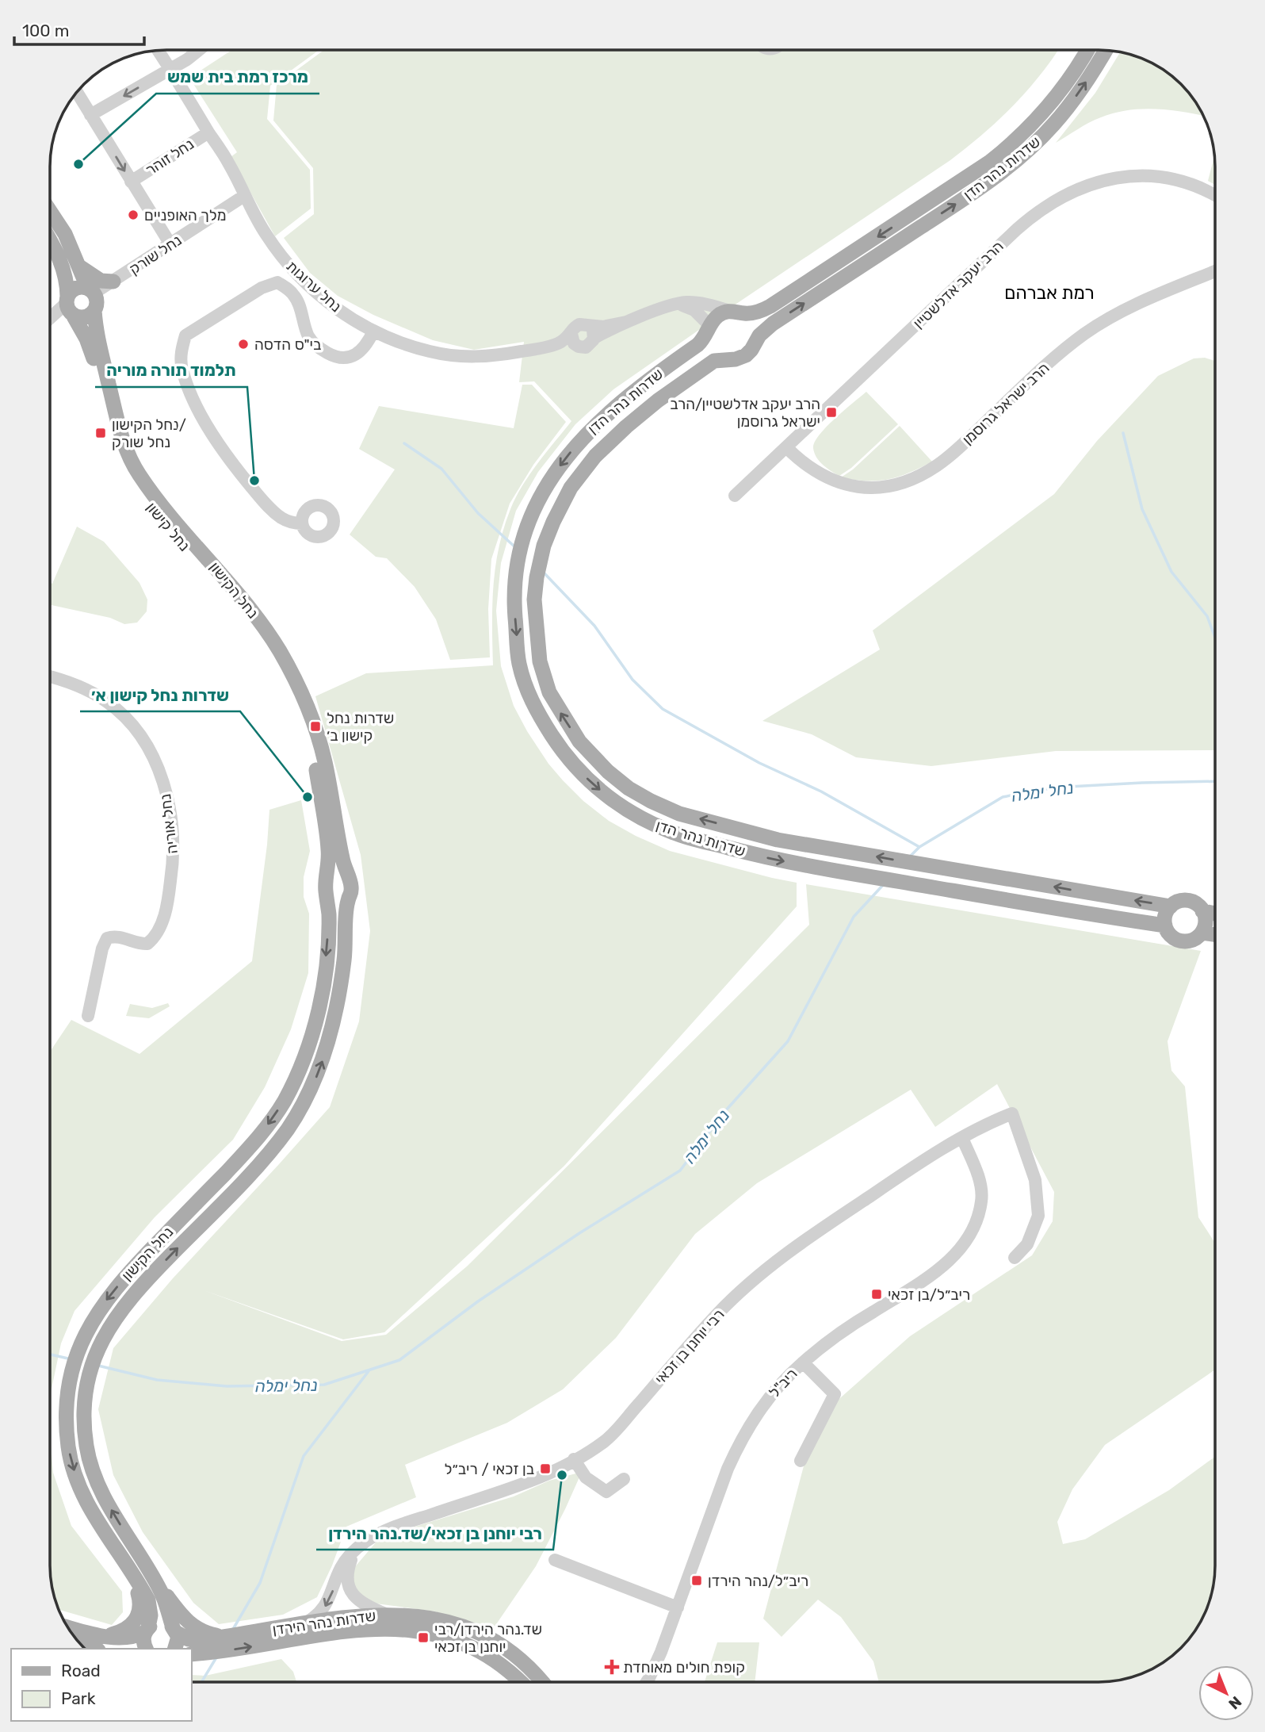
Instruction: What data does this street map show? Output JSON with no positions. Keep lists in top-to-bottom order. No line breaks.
{"streets":{"main road":["שדרות נהר הדן","נחל קישון","נחל הקישון","שדרות נהר הירדן"],"street":["נחל זוהר","נחל שורק","הרב יעקב אדלשטיין","נחל ערוגות","הרב ישראל גרוסמן","נחל אוריה","רבי יוחנן בן זכאי","ריב\"ל"]},"crossings":[["נחל זוהר","נחל ערוגות"],["נחל שורק","נחל ערוגות"],["נחל שורק","נחל הקישון"],["הרב יעקב אדלשטיין","הרב ישראל גרוסמן"],["נחל קישון","נחל הקישון"],["נחל הקישון","שדרות נהר הירדן"],["רבי יוחנן בן זכאי","ריב\"ל"],["רבי יוחנן בן זכאי","שדרות נהר הירדן"]],"districts":["רמת אברהם"],"water":["נחל ימלה"],"places":{"other":["מרכז רמת בית שמש","מלך האופניים","בי\"ס הדסה","תלמוד תורה מוריה","שדרות נחל קישון א׳","רבי יוחנן בן זכאי/שד.נהר הירדן"],"transit":["הרב יעקב אדלשטיין/הרב ישראל גרוסמן","נחל הקישון/ נחל שורק","שדרות נחל קישון ב׳","ריב״ל/בן זכאי","בן זכאי / ריב״ל","ריב״ל/נהר הירדן","שד.נהר הירדן/רבי יוחנן בן זכאי"],"health":["קופת חולים מאוחדת"]},"legend":["Road","Park"],"scale_bar":"100 m","north":"bottom right"}
